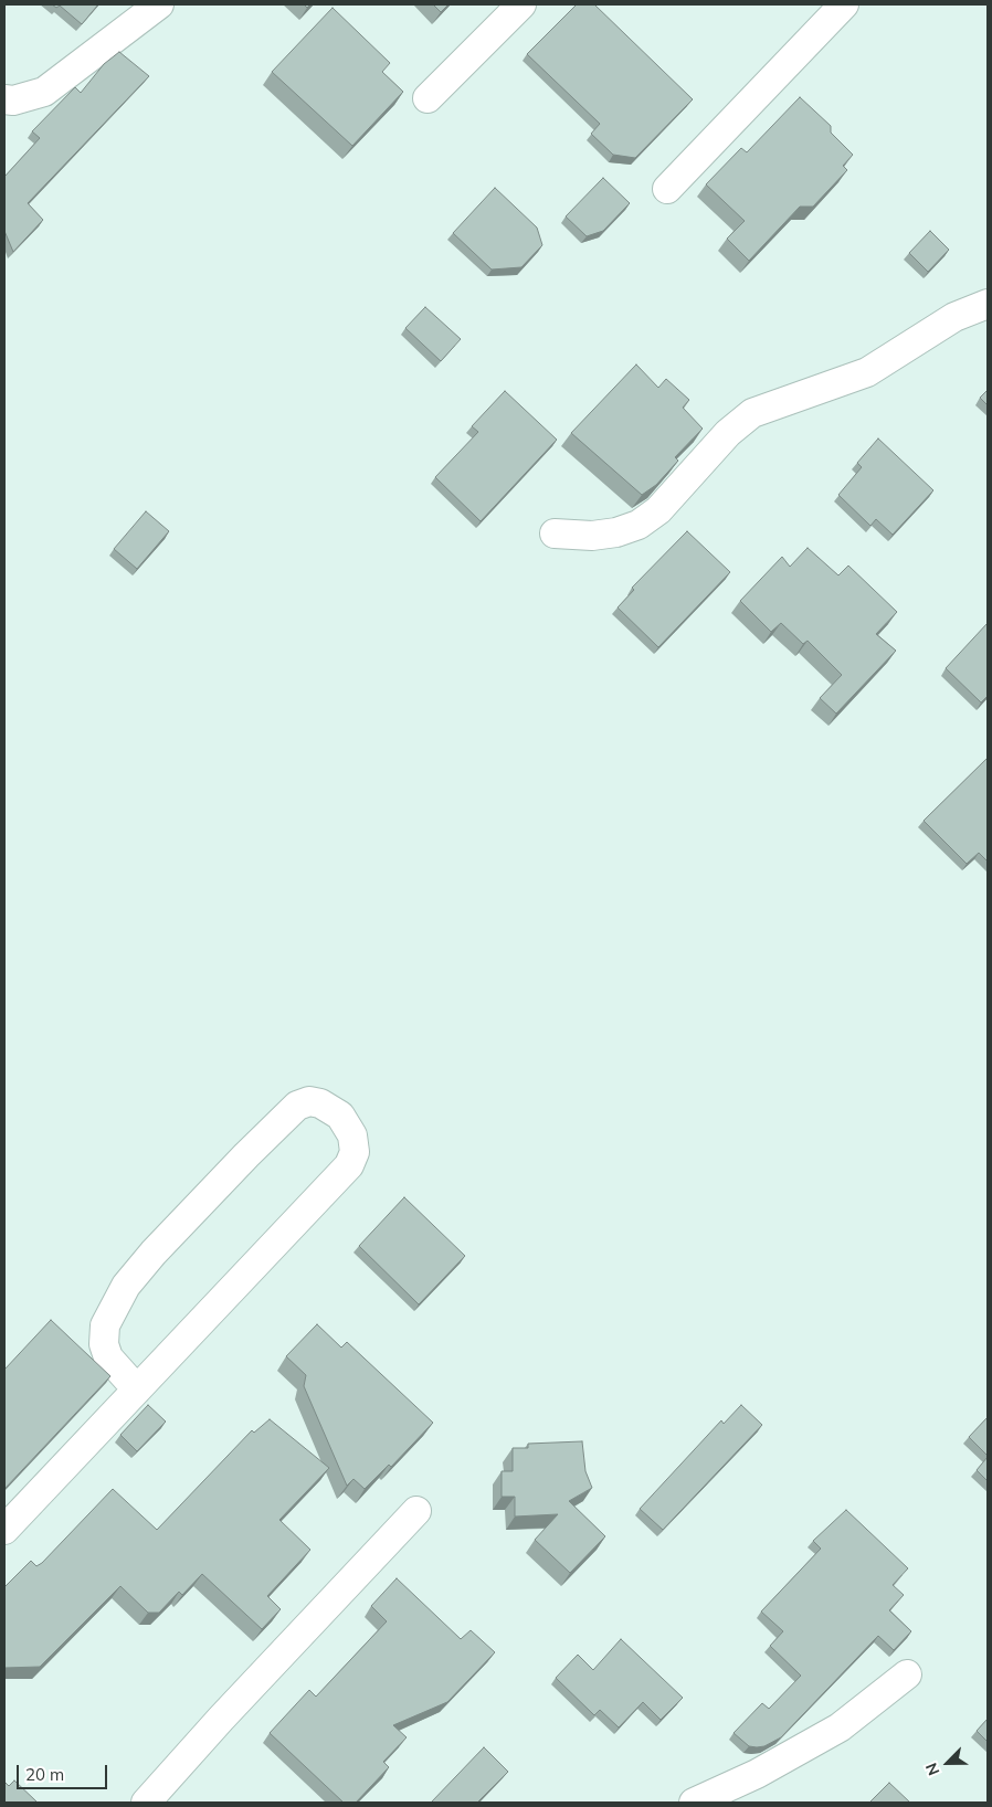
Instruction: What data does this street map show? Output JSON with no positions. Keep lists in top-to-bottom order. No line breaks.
{"scale_bar":"20 m","north":"bottom left"}
